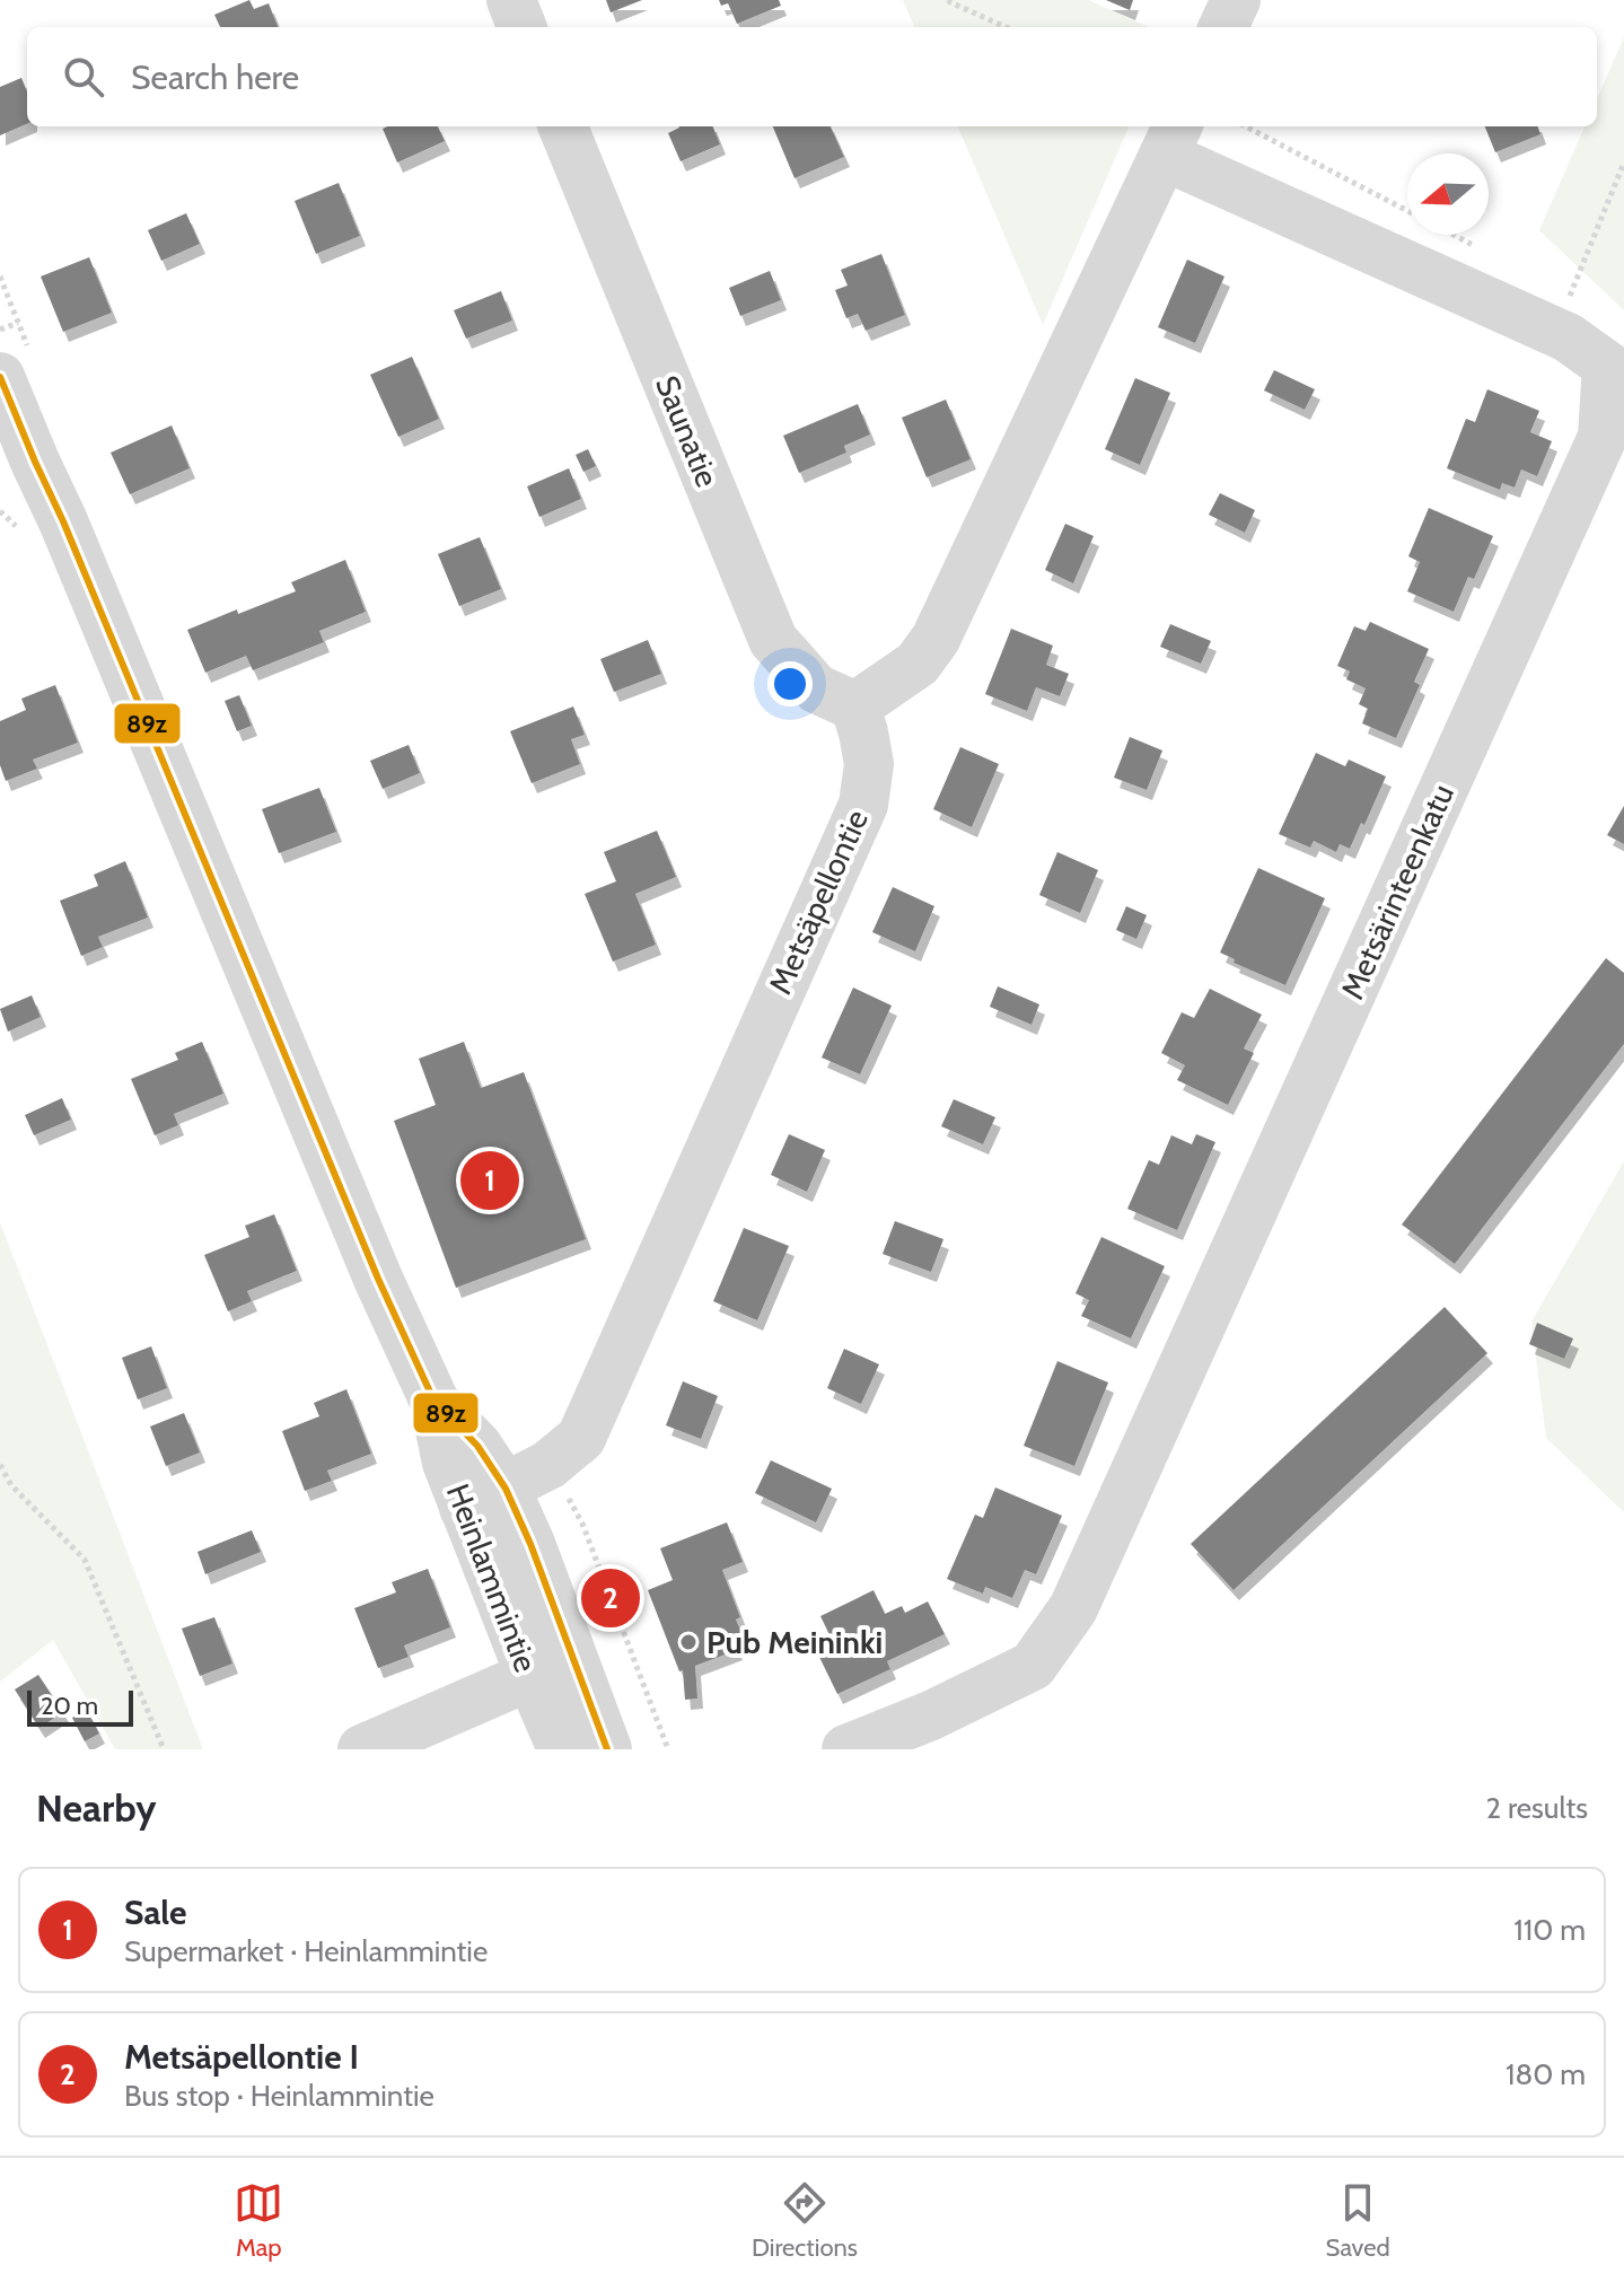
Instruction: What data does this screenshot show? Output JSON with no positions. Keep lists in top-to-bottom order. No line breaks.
{"streets":{"street":["Saunatie","Metsärinteenkatu","Metsäpellontie","Heinlammintie"]},"crossings":[["Saunatie","Metsäpellontie"],["Metsäpellontie","Heinlammintie"]],"places":["Pub Meininki"],"lines":["transit line 89z"],"scale_bar":"20 m","north":"left","page":{"search":"Search here","pins":["1","2"],"scale":"20 m","heading":["Nearby","2 results"],"list":[{"mark":"1","name":"Sale","note":"Supermarket · Heinlammintie","value":"110 m"},{"mark":"2","name":"Metsäpellontie I","note":"Bus stop · Heinlammintie","value":"180 m"}],"nav":["Map","Directions","Saved"]}}
